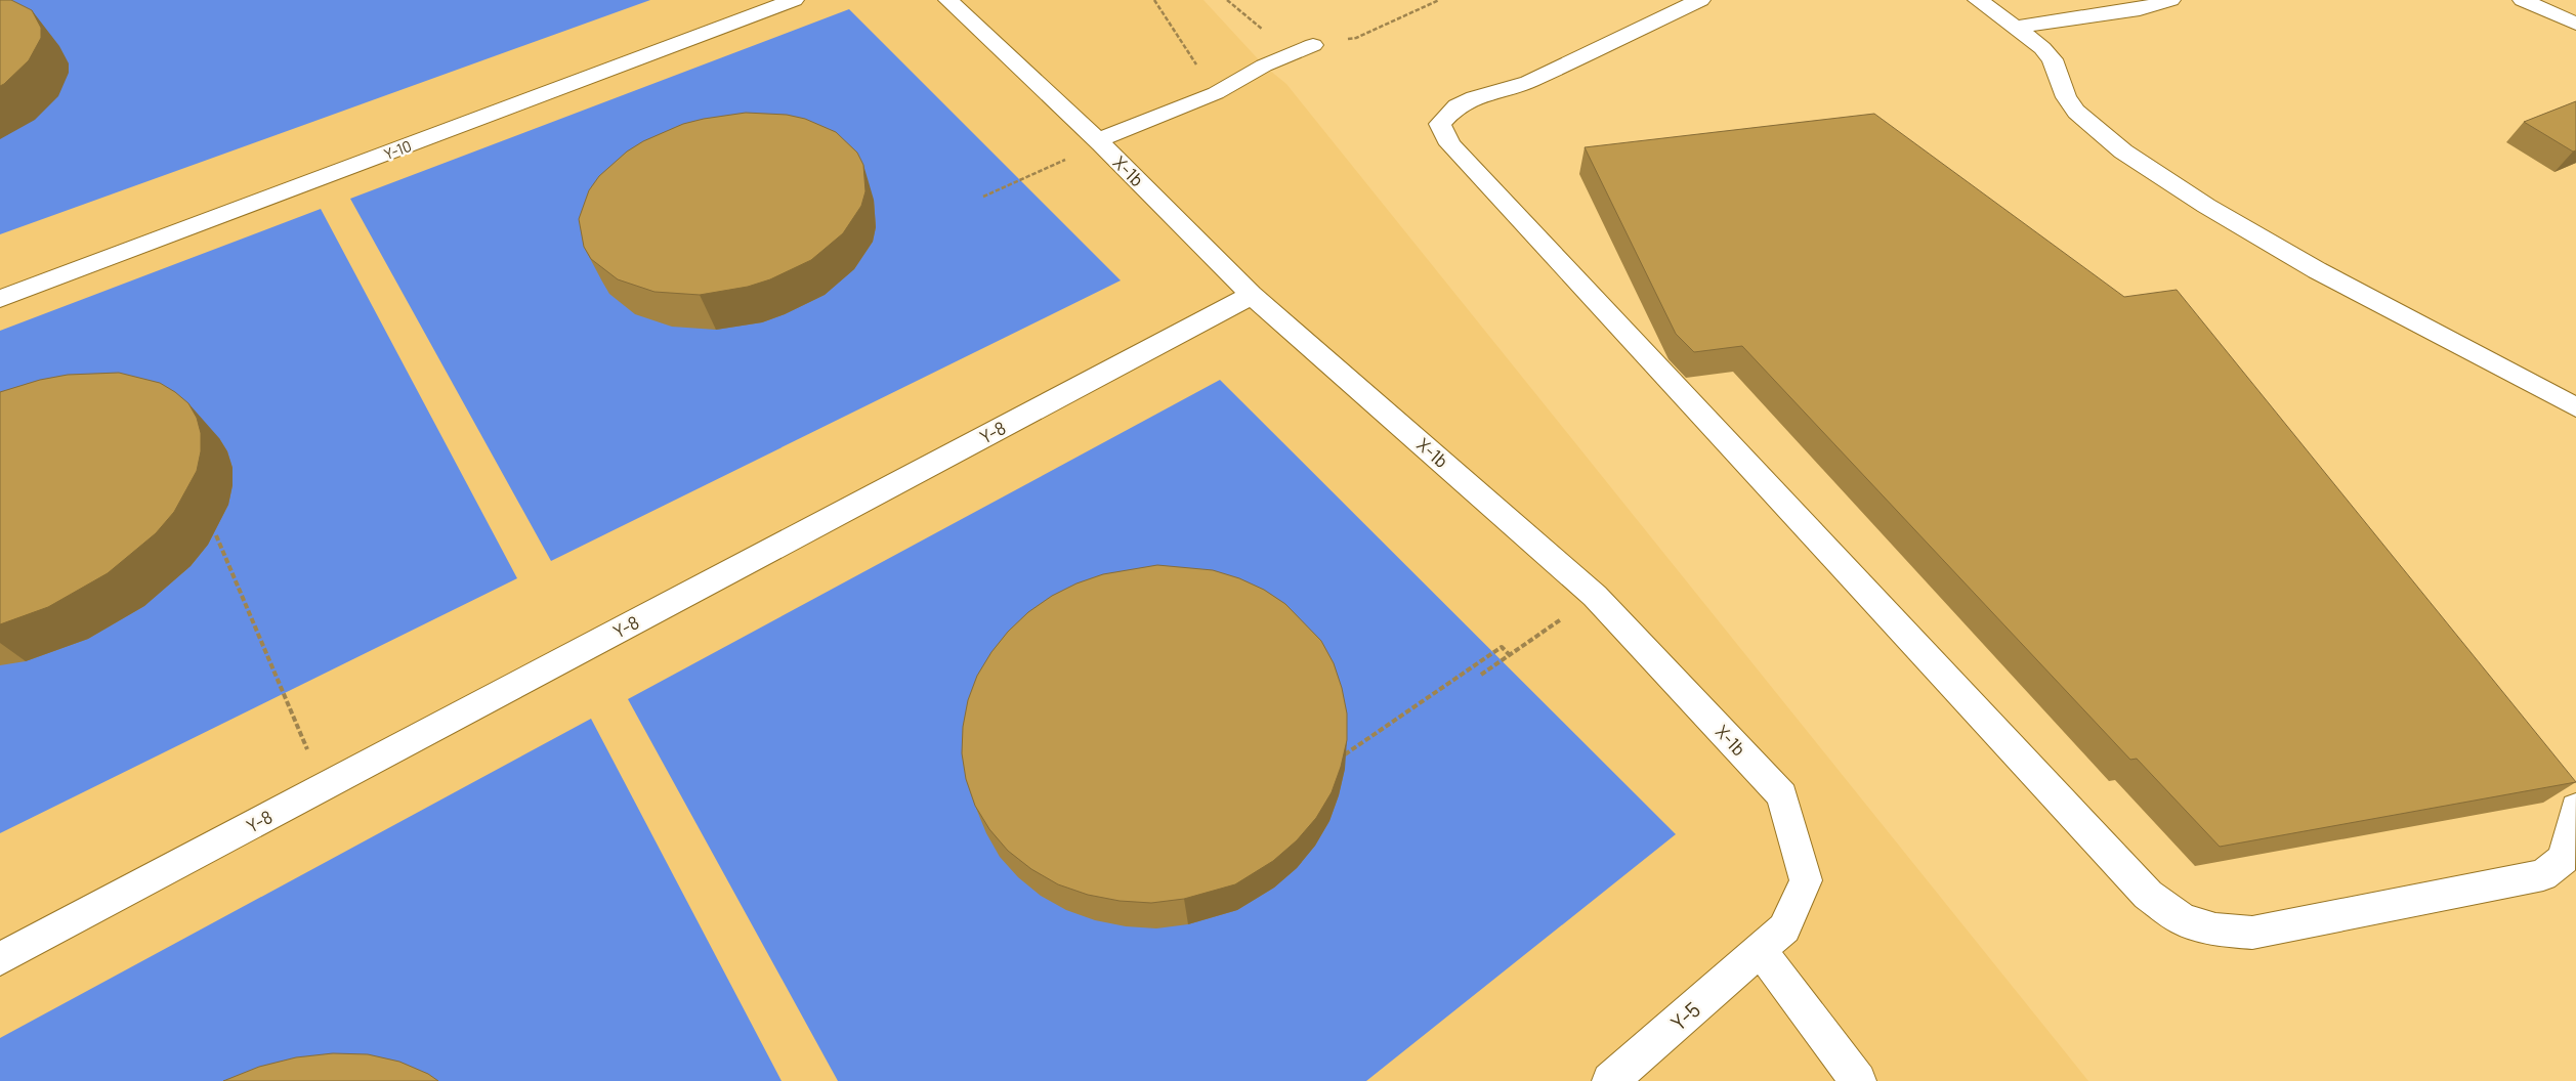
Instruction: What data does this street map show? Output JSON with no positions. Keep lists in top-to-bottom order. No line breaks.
{"streets":{"street":["Y-10","X-1b","Y-8","Y-5"]},"crossings":[["X-1b","Y-8"],["X-1b","Y-5"]]}
